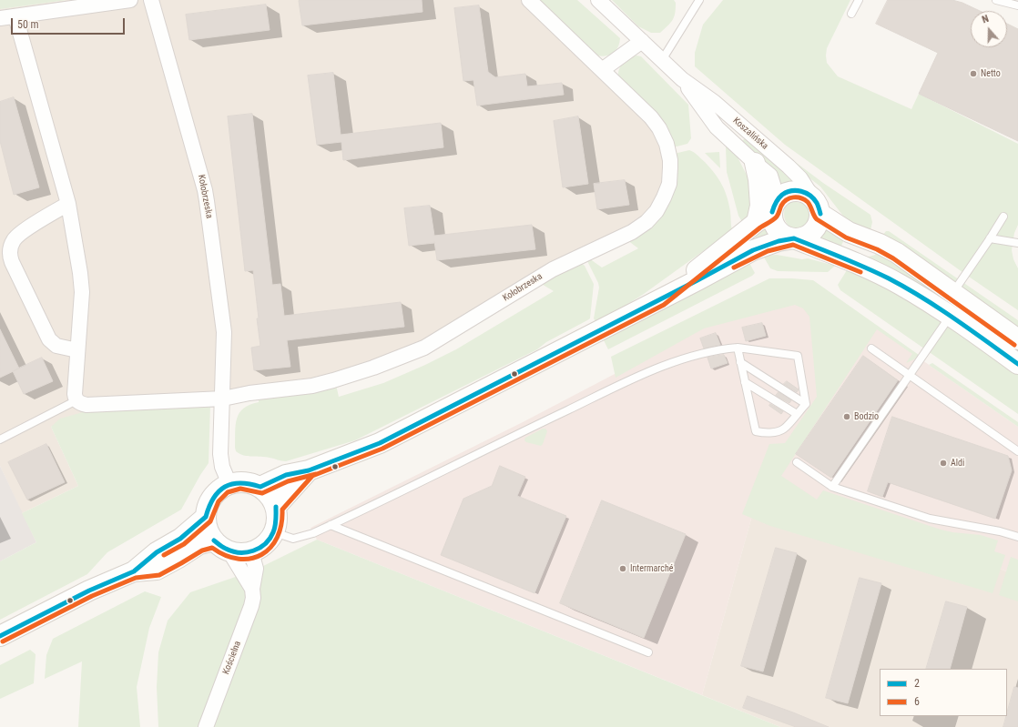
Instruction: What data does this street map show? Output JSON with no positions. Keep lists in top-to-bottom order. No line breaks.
{"streets":{"street":["Koszalińska","Kołobrzeska","Kościelna"]},"crossings":[["Kołobrzeska","Kościelna"]],"places":["Netto","Bodzio","Aldi","Intermarché"],"lines":["transit line 2","transit line 6"],"legend":["2","6"],"scale_bar":"50 m","north":"top"}
